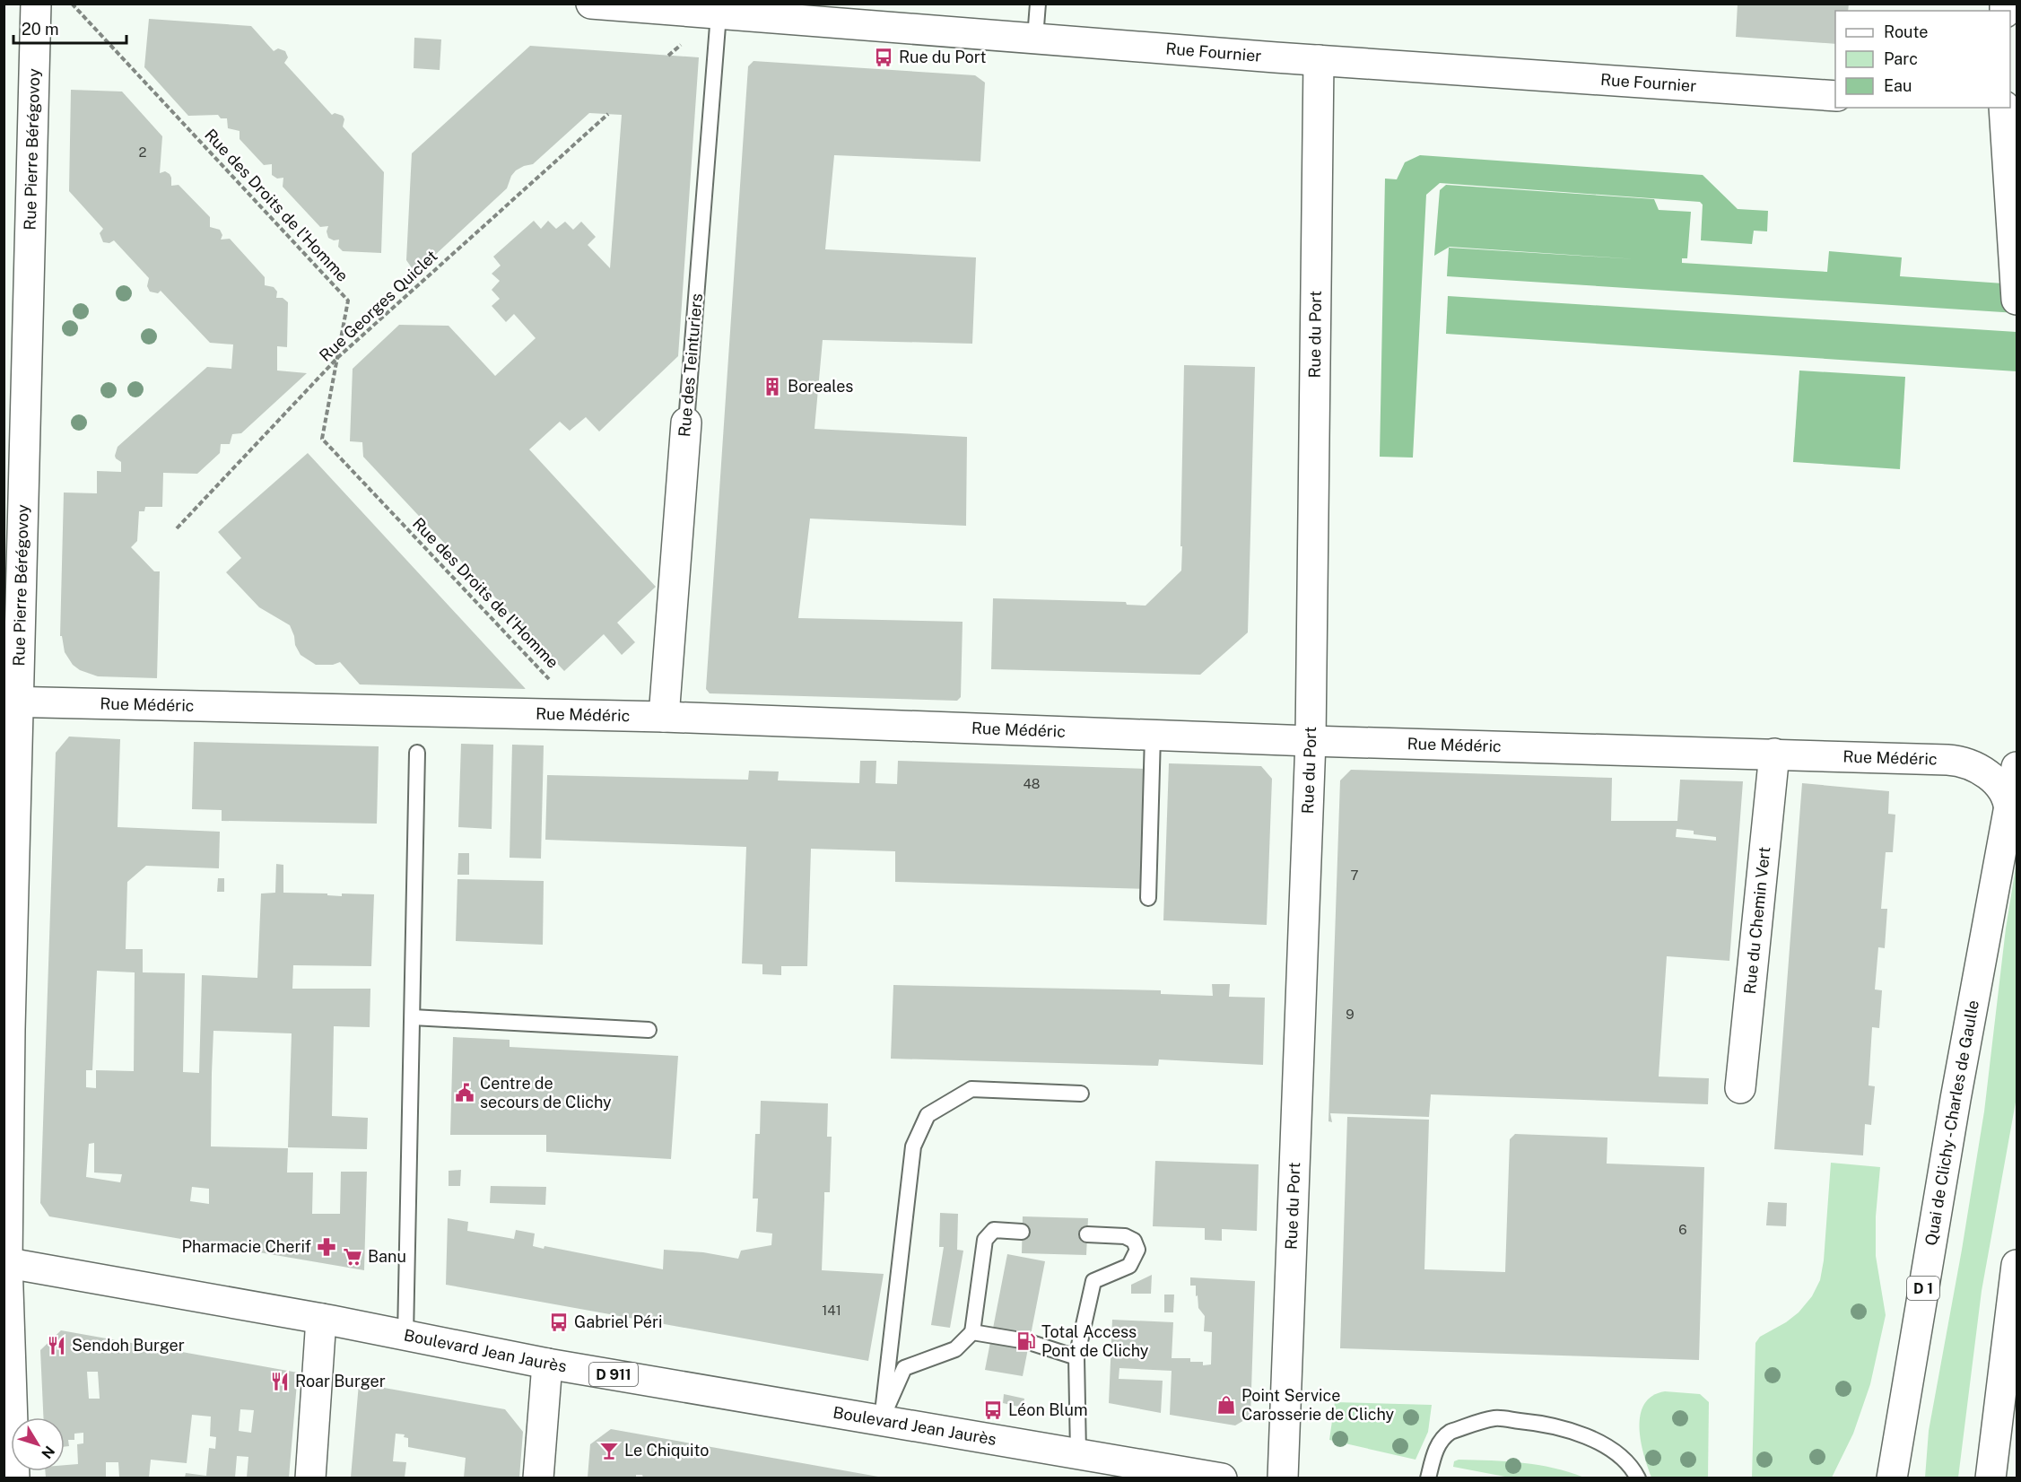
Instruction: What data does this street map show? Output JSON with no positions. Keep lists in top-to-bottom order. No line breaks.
{"streets":{"street":["Rue Fournier","Rue Pierre Bérégovoy","Rue du Port","Rue des Teinturiers","Rue Médéric","Rue du Chemin Vert","Quai de Clichy - Charles de Gaulle","D 1","Boulevard Jean Jaurès","D 911"],"path":["Rue des Droits de l'Homme","Rue Georges Quiclet"]},"crossings":[["Rue Fournier","Rue du Port"],["Rue Fournier","Rue des Teinturiers"],["Rue Pierre Bérégovoy","Rue Médéric"],["Rue Pierre Bérégovoy","Boulevard Jean Jaurès"],["Rue des Droits de l'Homme","Rue Georges Quiclet"],["Rue des Droits de l'Homme","Rue Médéric"],["Rue du Port","Rue Médéric"],["Rue des Teinturiers","Rue Médéric"],["Rue Médéric","Rue du Chemin Vert"],["Rue Médéric","Quai de Clichy - Charles de Gaulle"]],"places":{"bus stop":["Rue du Port","Gabriel Péri","Léon Blum"],"building":["Boreales"],"public building":["Centre de secours de Clichy"],"pharmacy":["Pharmacie Cherif"],"supermarket":["Banu"],"fuel station":["Total Access Pont de Clichy"],"restaurant":["Sendoh Burger","Roar Burger"],"shop":["Point Service Carosserie de Clichy"],"bar":["Le Chiquito"]},"house_numbers":["2","48","7","9","6","141"],"legend":["Route","Parc","Eau"],"scale_bar":"20 m","north":"bottom right"}
